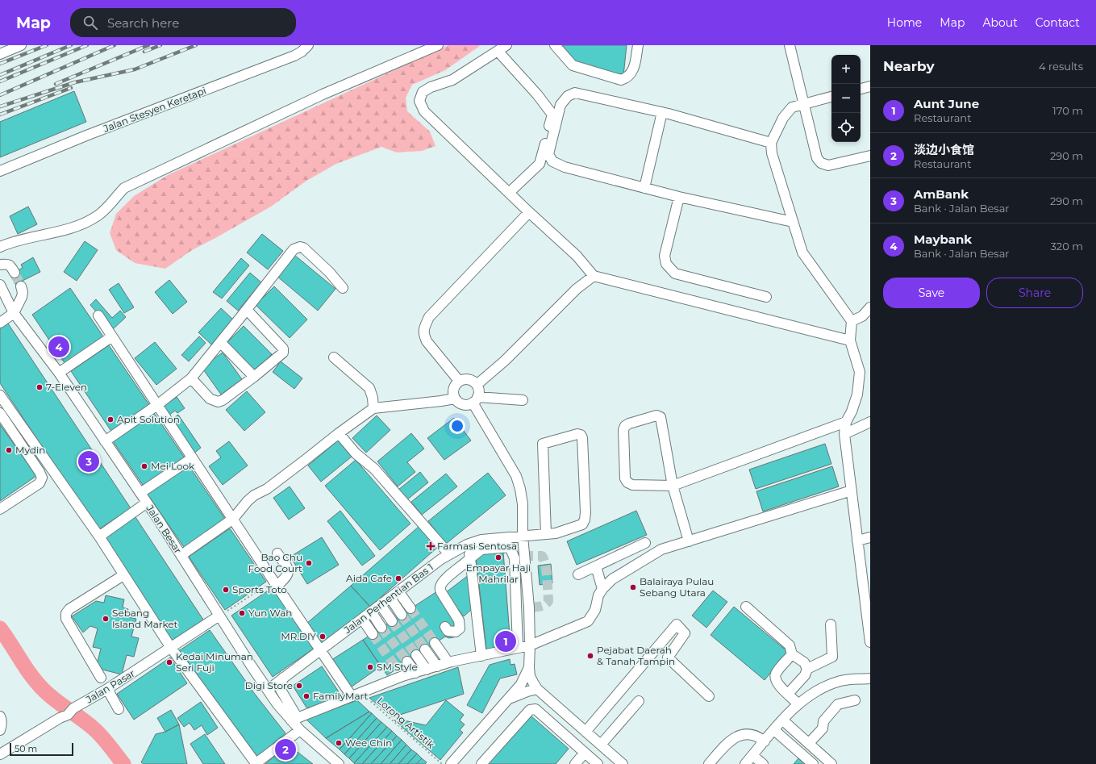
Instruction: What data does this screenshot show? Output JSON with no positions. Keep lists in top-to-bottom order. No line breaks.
{"streets":{"street":["Jalan Stesyen Keretapi","Jalan Besar","Jalan Perhentian Bas 1","Jalan Pasar"],"path":["Lorong Artistik"]},"crossings":[["Jalan Besar","Jalan Perhentian Bas 1"],["Jalan Besar","Jalan Pasar"]],"places":{"other":["7-Eleven","Apit Solution","Mydin","Mei Look","Empayar Haji Mahrilar","Bao Chu Food Court","Aida Cafe","Balairaya Pulau Sebang Utara","Sports Toto","Yun Wah","Sebang Island Market","MR.DIY","Pejabat Daerah & Tanah Tampin","Kedai Minuman Seri Fuji","SM Style","Digi Store","FamilyMart","Wee Chin"],"health":["Farmasi Sentosa"]},"scale_bar":"50 m","page":{"header":"Map","search":"Search here","nav":["Home","Map","About","Contact"],"heading":["Nearby","4 results"],"map_buttons":["+","−"],"list":[{"mark":"1","name":"Aunt June","note":"Restaurant","value":"170 m"},{"mark":"2","name":"淡边小食馆","note":"Restaurant","value":"290 m"},{"mark":"3","name":"AmBank","note":"Bank · Jalan Besar","value":"290 m"},{"mark":"4","name":"Maybank","note":"Bank · Jalan Besar","value":"320 m"}],"buttons":["Save","Share"],"pins":["4","3","1","2"],"scale":"50 m"}}
